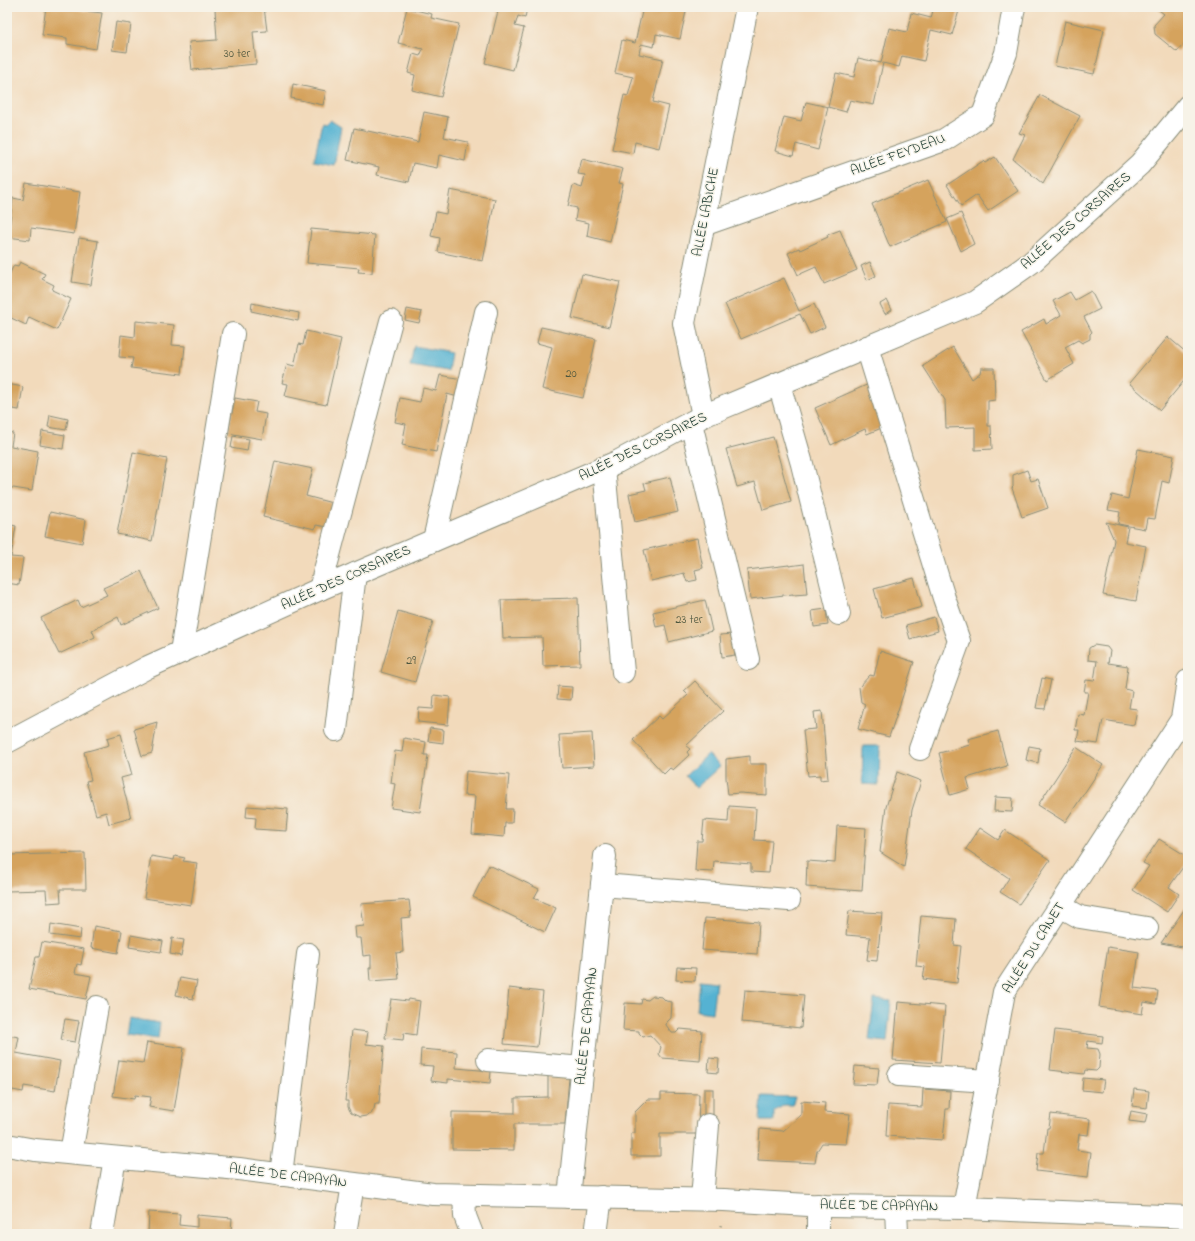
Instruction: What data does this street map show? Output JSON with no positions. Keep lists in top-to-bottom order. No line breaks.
{"streets":{"street":["ALLÉE FEYDEAU","ALLÉE LABICHE","ALLÉE DES CORSAIRES","ALLÉE DU CANET","ALLÉE DE CAPAYAN"]},"crossings":[["ALLÉE FEYDEAU","ALLÉE LABICHE"],["ALLÉE LABICHE","ALLÉE DES CORSAIRES"],["ALLÉE DU CANET","ALLÉE DE CAPAYAN"]],"house_numbers":["30 ter","20","23 ter","29"]}
